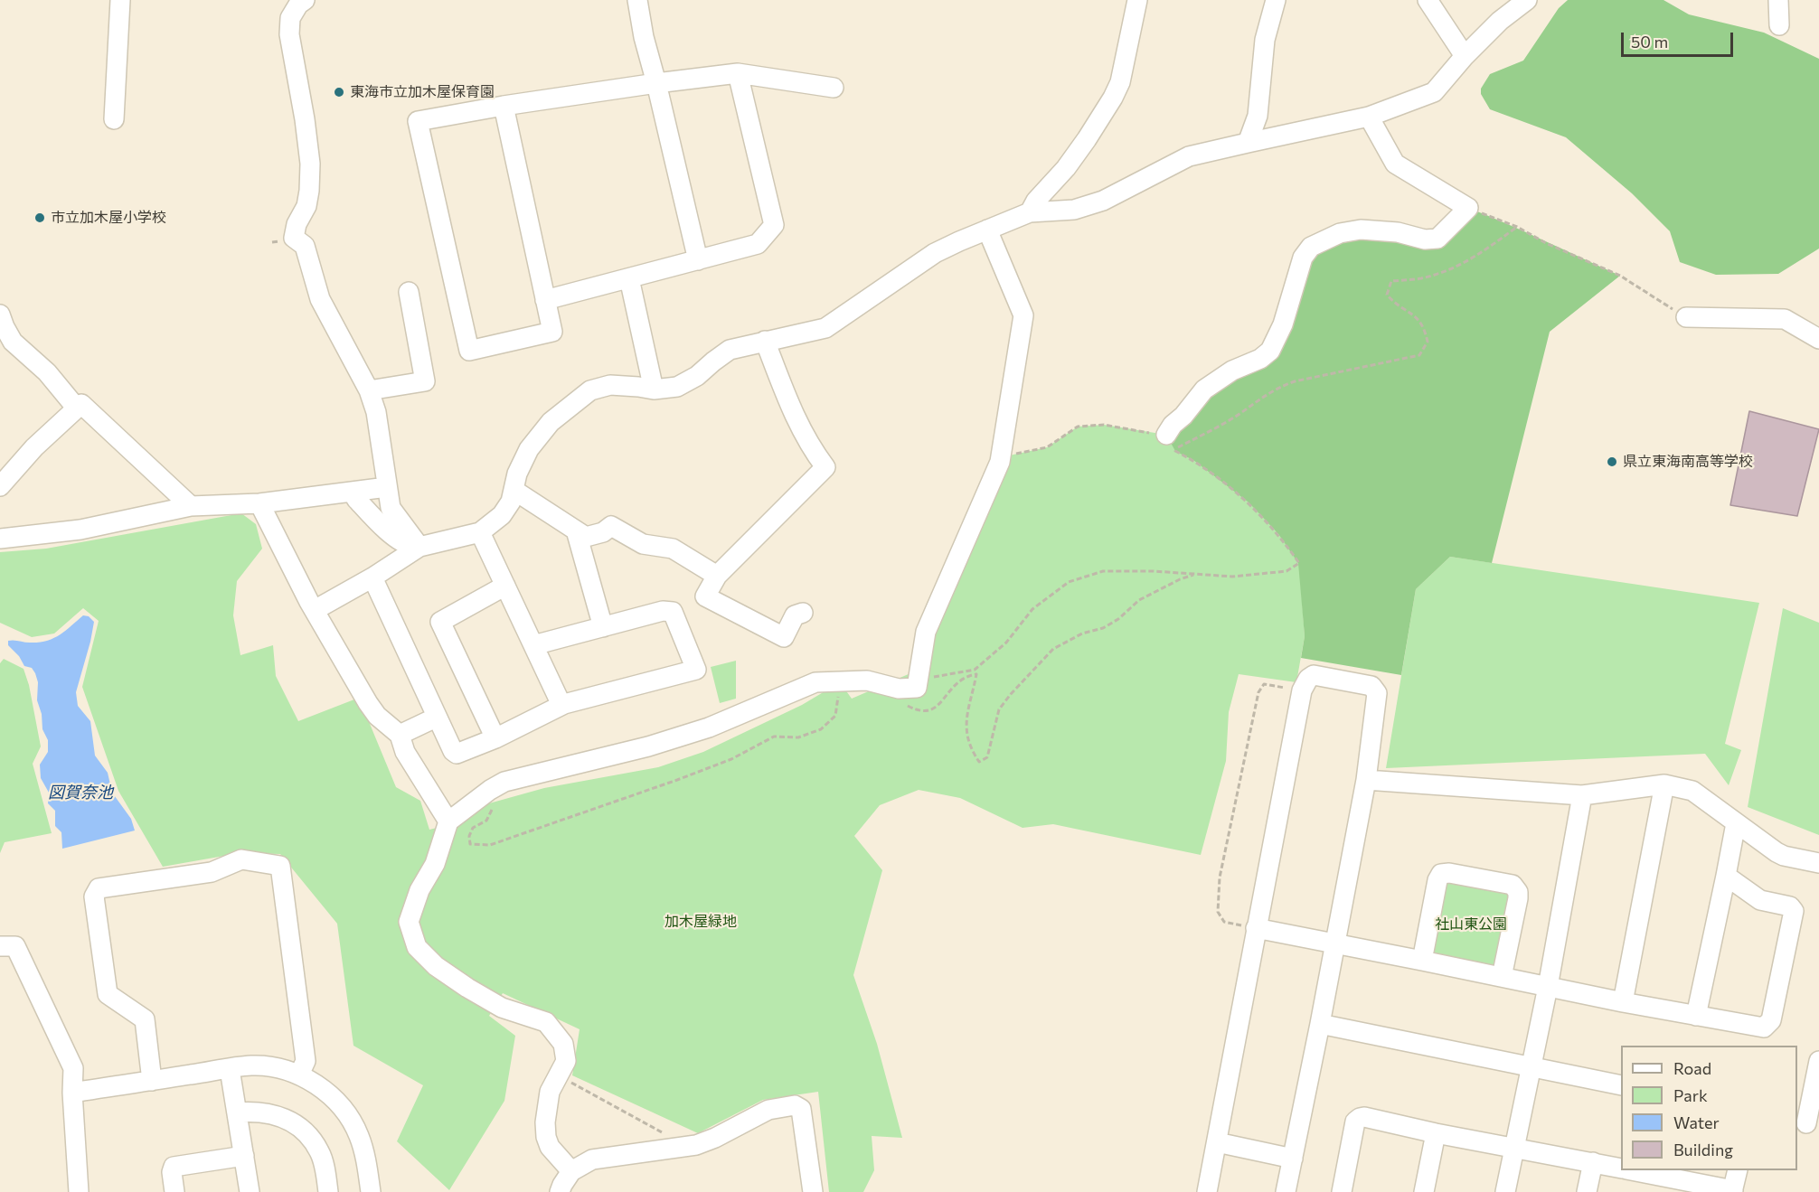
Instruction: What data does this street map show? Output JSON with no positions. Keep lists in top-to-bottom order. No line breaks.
{"water":["図賀奈池"],"parks":["加木屋緑地","社山東公園"],"places":["東海市立加木屋保育園","市立加木屋小学校","県立東海南高等学校"],"legend":["Road","Park","Water","Building"],"scale_bar":"50 m"}
